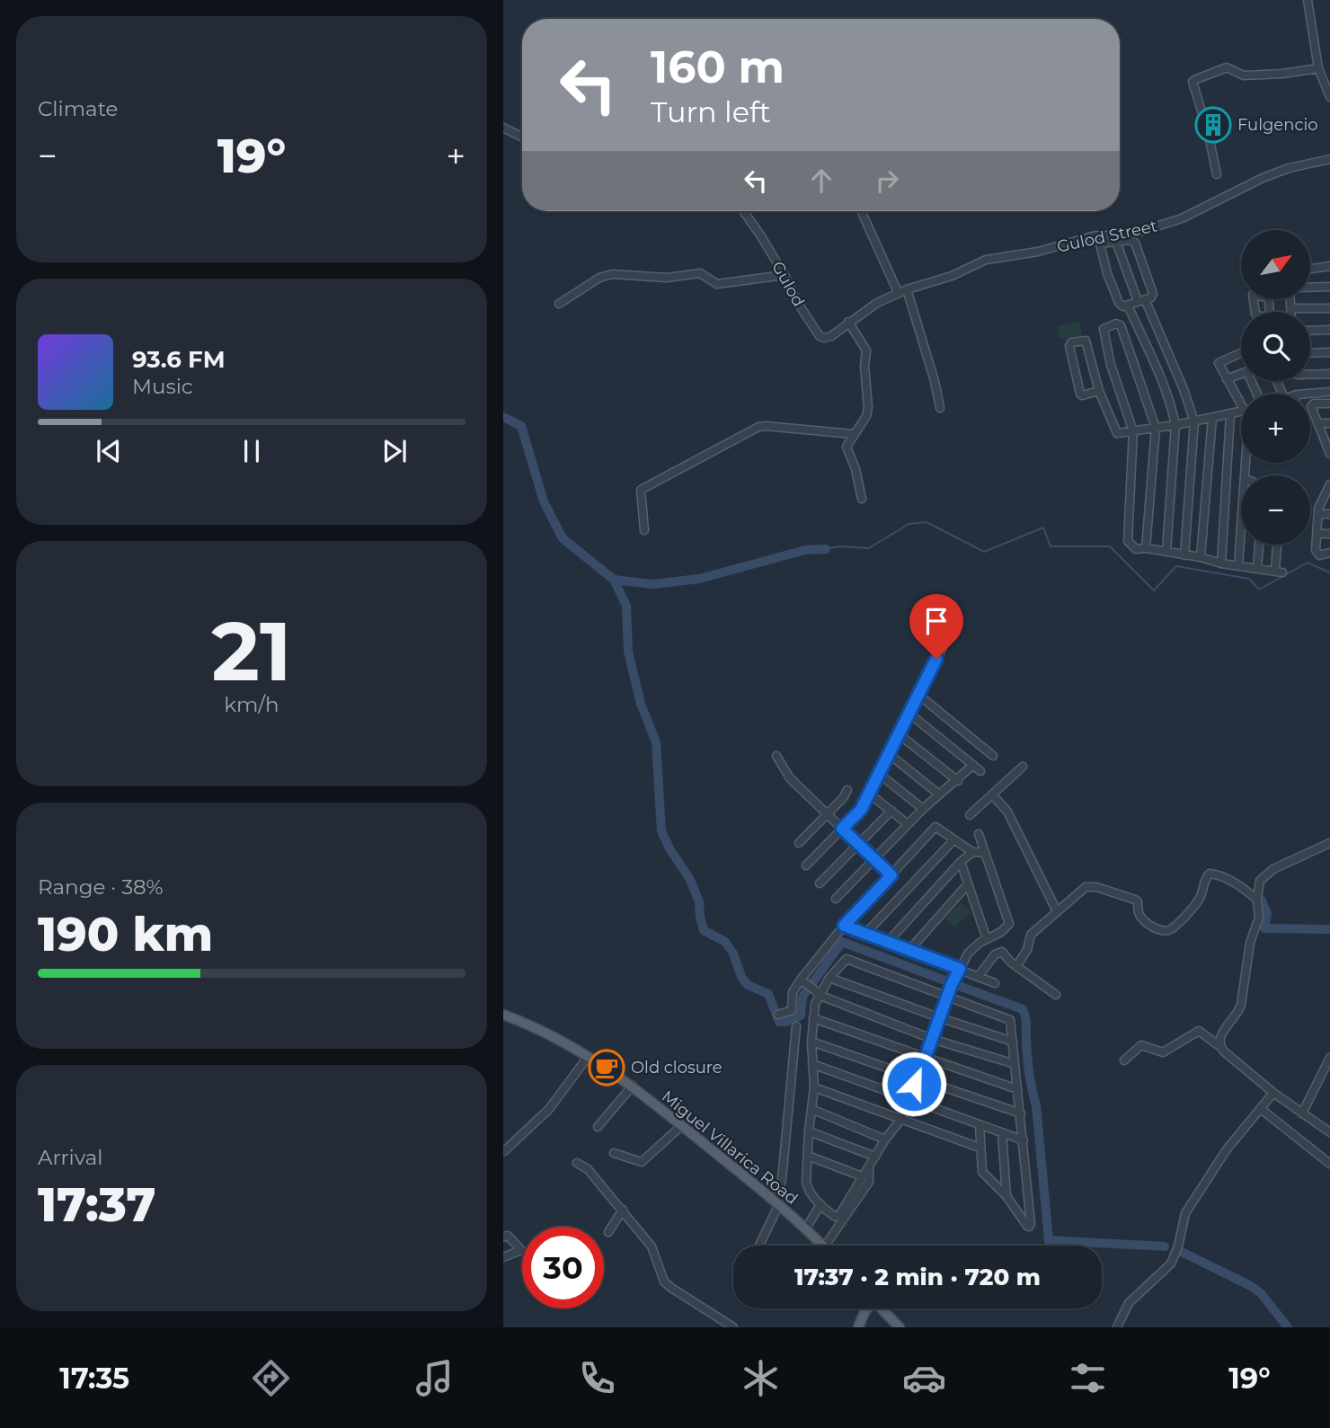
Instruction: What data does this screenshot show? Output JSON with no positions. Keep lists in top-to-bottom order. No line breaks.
{"streets":{"main road":["Miguel Villarica Road"],"street":["Gulod Street","Gulod"]},"crossings":[["Gulod Street","Gulod"]],"places":{"building":["Fulgencio"],"cafe":["Old closure"]},"north":"top right","page":{"tile":["Climate",["21","km/h"],["Range · 38%","190 km"],["Arrival","17:37"]],"turn":["160 m","Turn left"],"heat":["−","19°","+"],"map_buttons":["+","−"],"song":["93.6 FM","Music"],"limit":"30","trip":"17:37 · 2 min · 720 m","tabs":["17:35","19°"]}}
